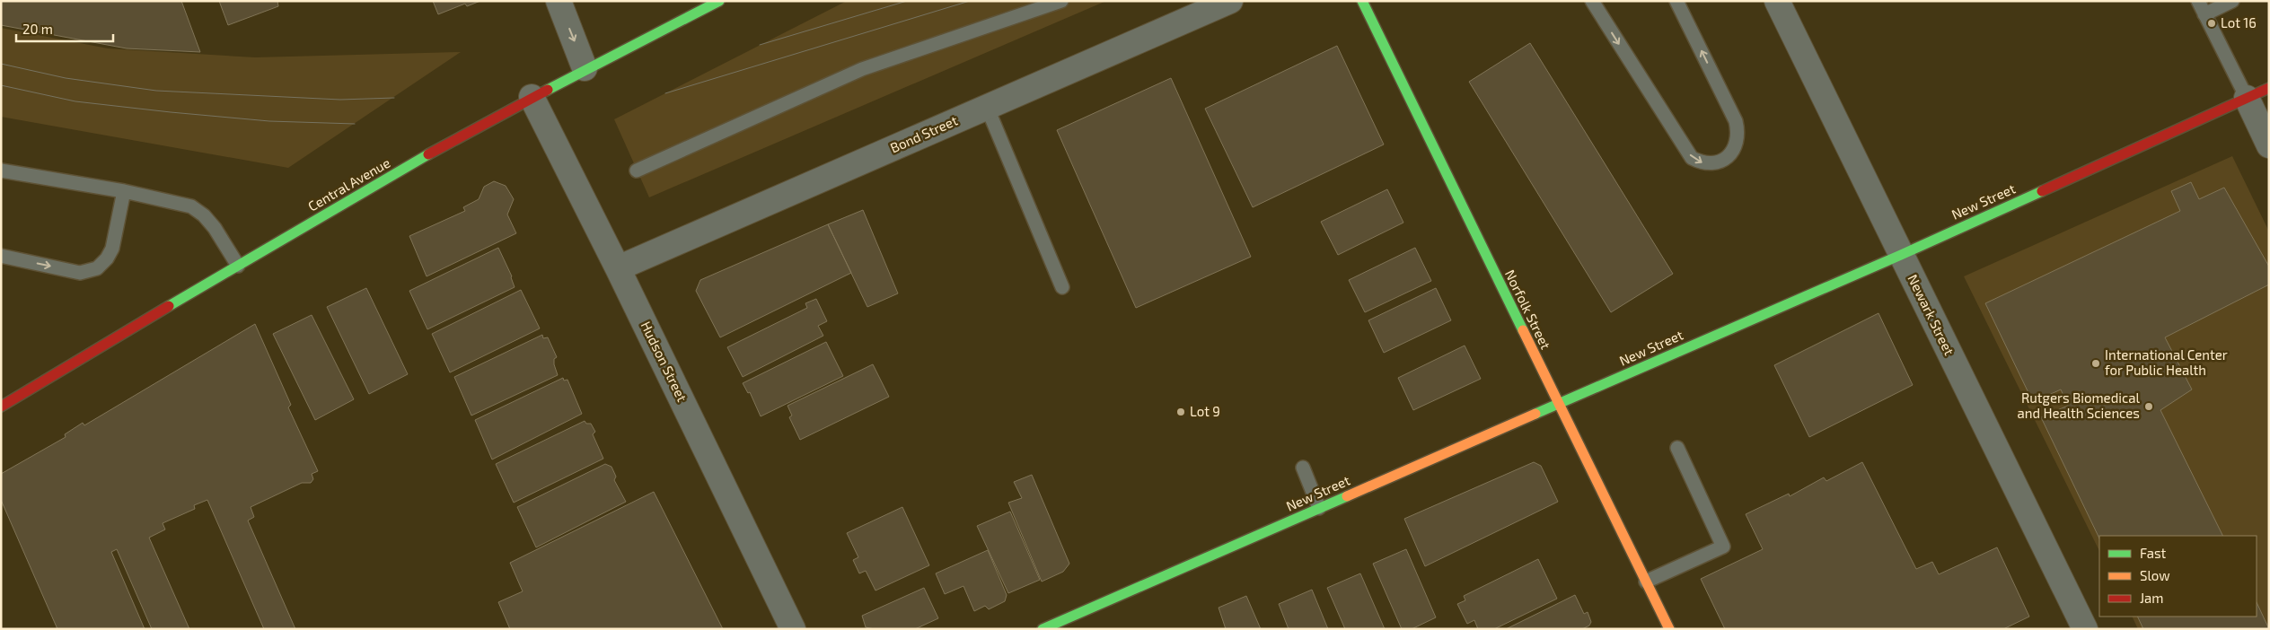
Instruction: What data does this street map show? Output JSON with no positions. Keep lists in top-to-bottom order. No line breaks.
{"streets":{"main road":["Central Avenue","New Street","Norfolk Street"],"street":["Bond Street","Newark Street","Hudson Street"]},"crossings":[["Bond Street","Hudson Street"],["Central Avenue","Hudson Street"],["New Street","Norfolk Street"],["New Street","Newark Street"]],"places":["Lot 16","International Center for Public Health","Rutgers Biomedical and Health Sciences","Lot 9"],"legend":["Fast","Slow","Jam"],"scale_bar":"20 m"}
